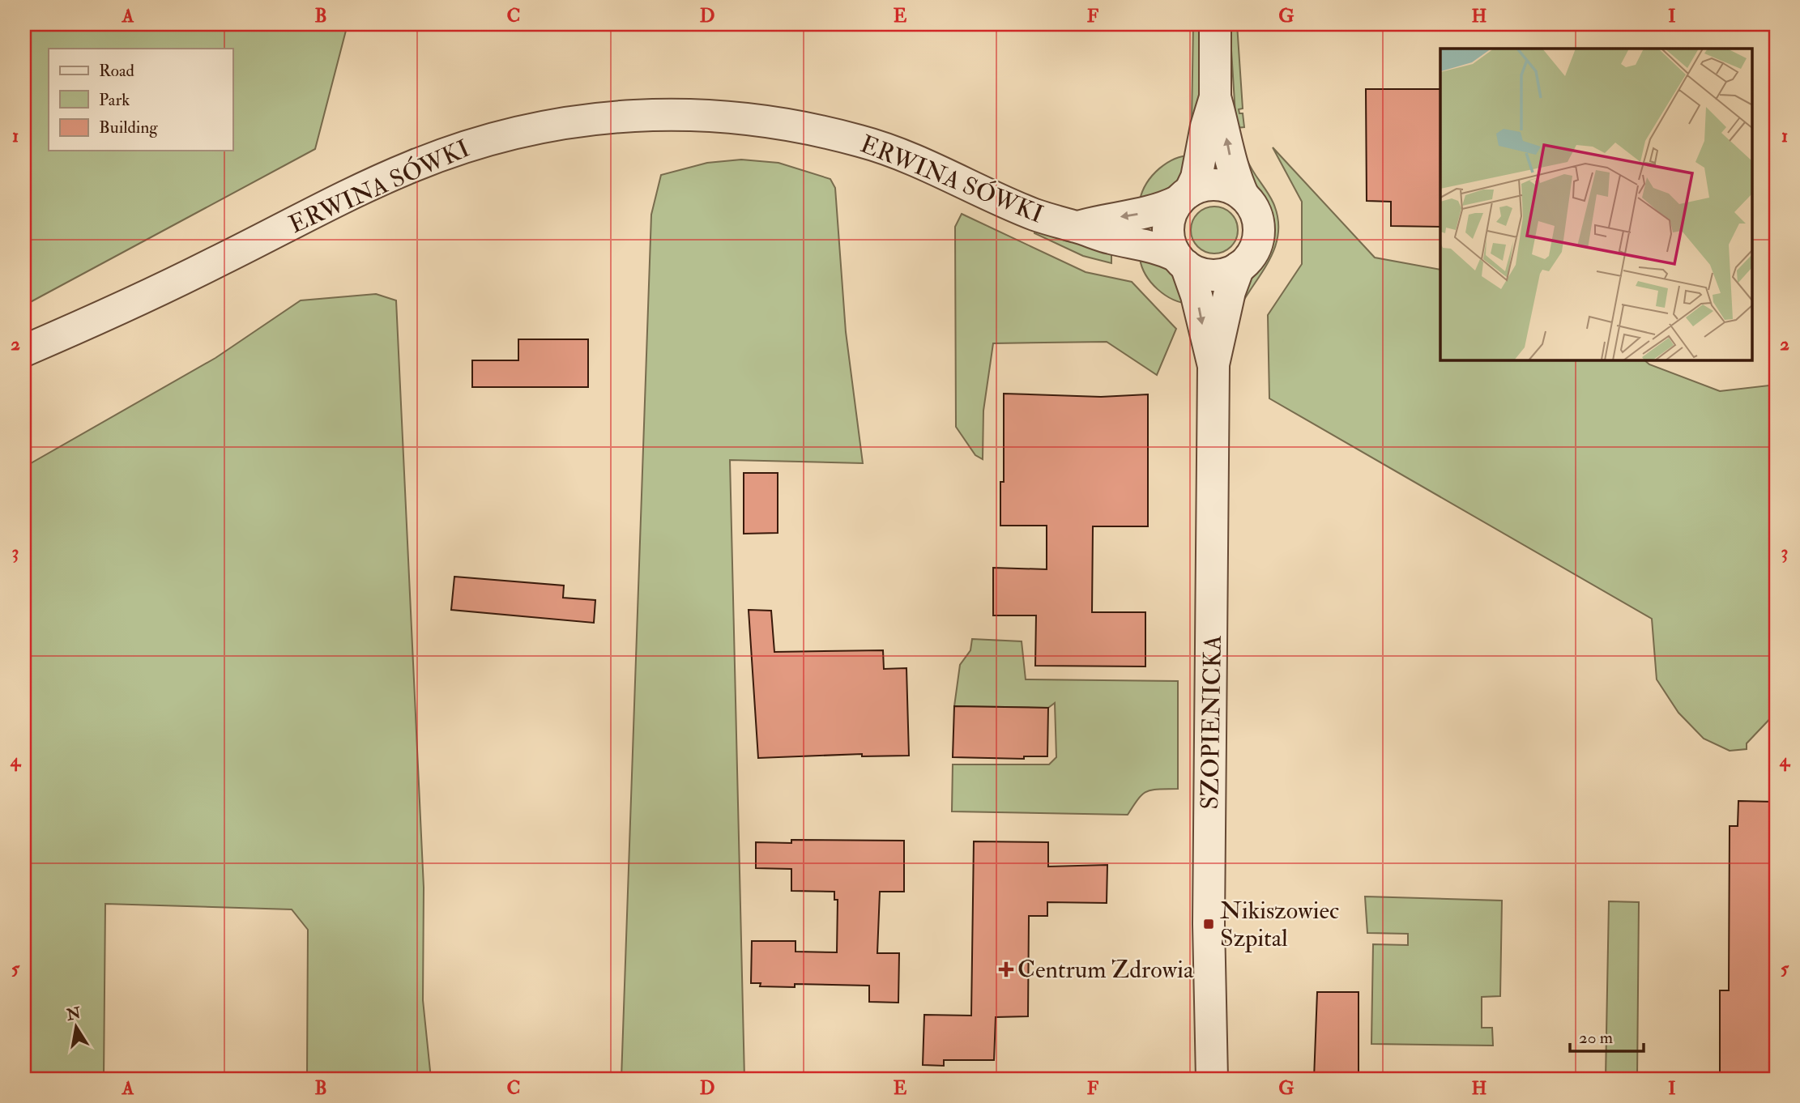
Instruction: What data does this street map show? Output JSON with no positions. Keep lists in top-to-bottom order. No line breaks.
{"streets":{"street":["ERWINA SÓWKI","SZOPIENICKA"]},"crossings":[["ERWINA SÓWKI","SZOPIENICKA"]],"places":{"transit":["Nikiszowiec Szpital"],"health":["Centrum Zdrowia"]},"legend":["Road","Park","Building"],"scale_bar":"20 m","north":"top","grid":{"columns":["A","B","C","D","E","F","G","H","I"],"rows":["1","2","3","4","5"]}}
